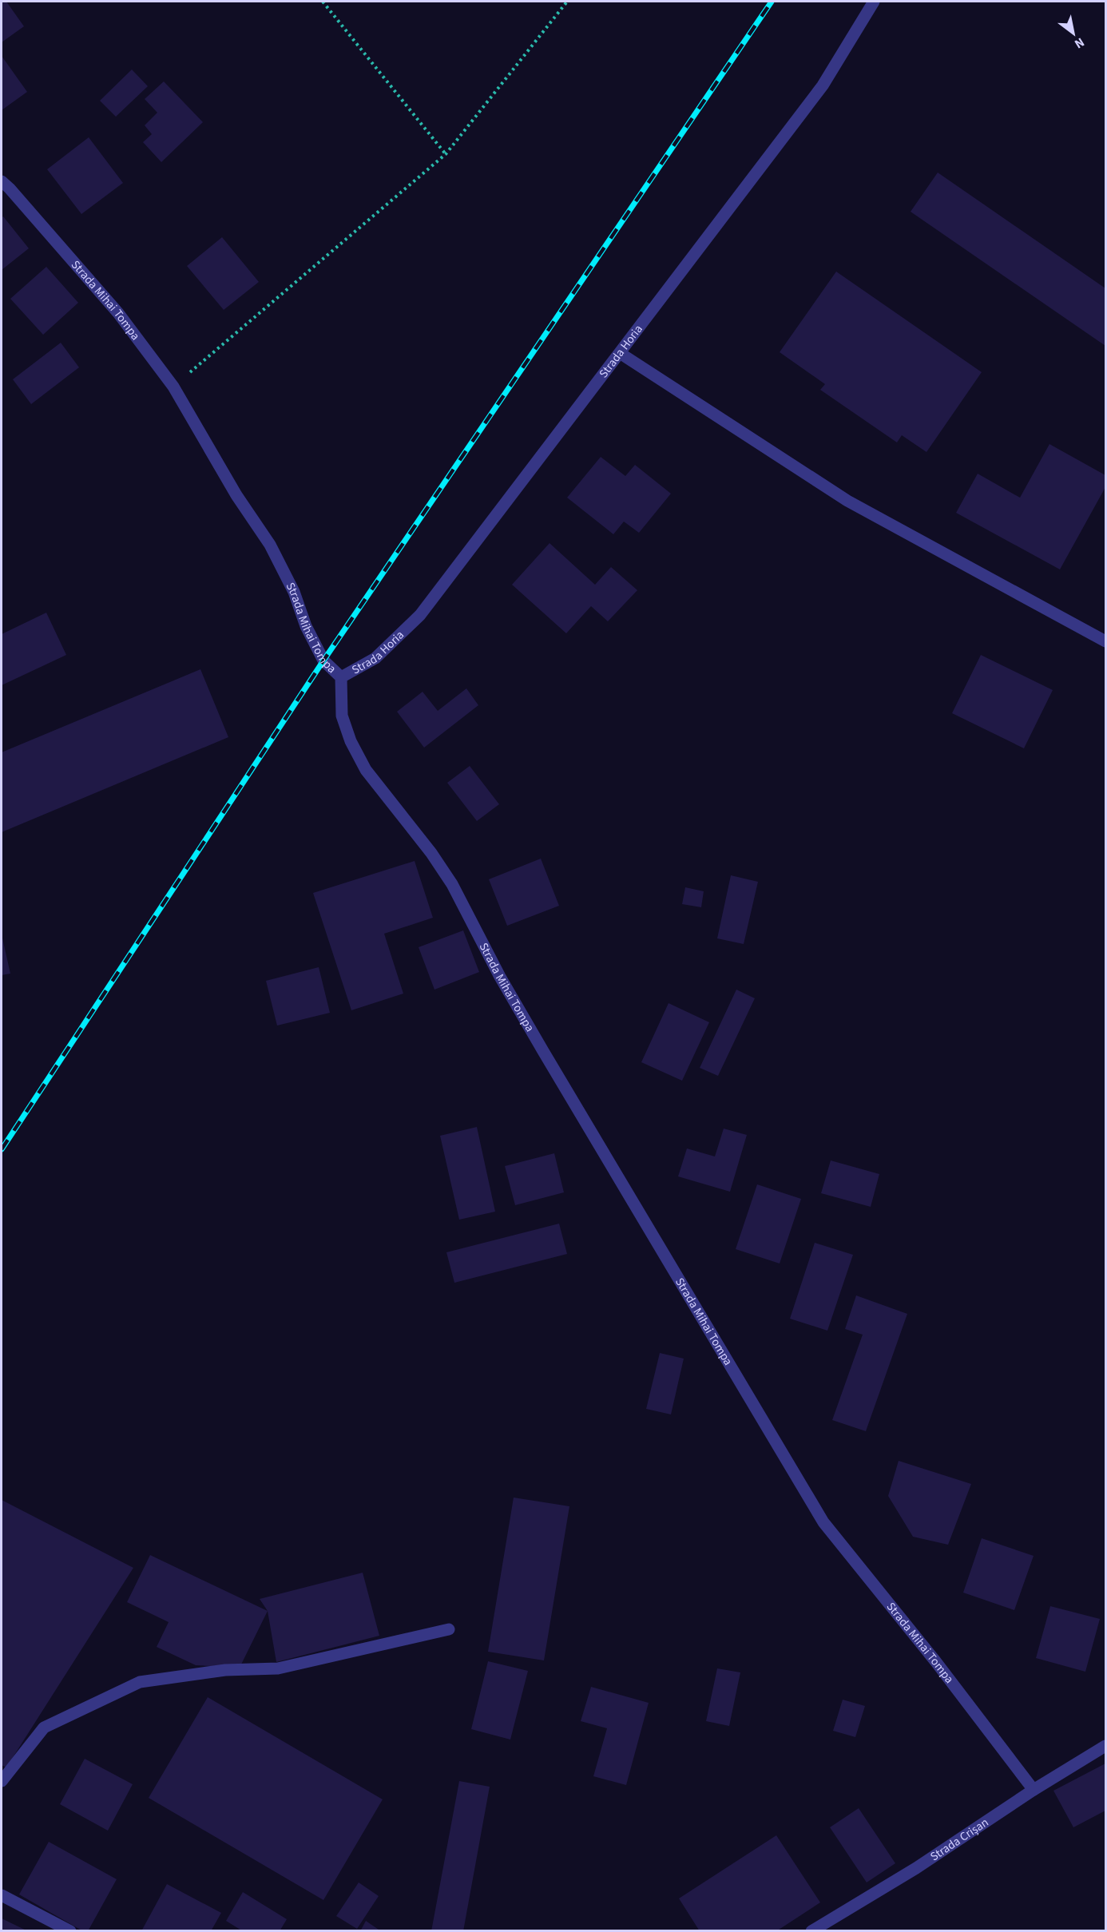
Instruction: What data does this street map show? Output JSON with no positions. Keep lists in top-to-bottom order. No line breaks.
{"streets":{"street":["Strada Mihai Tompa","Strada Horia","Strada Crișan"]},"crossings":[["Strada Mihai Tompa","Strada Horia"],["Strada Mihai Tompa","Strada Crișan"]],"north":"bottom right"}
